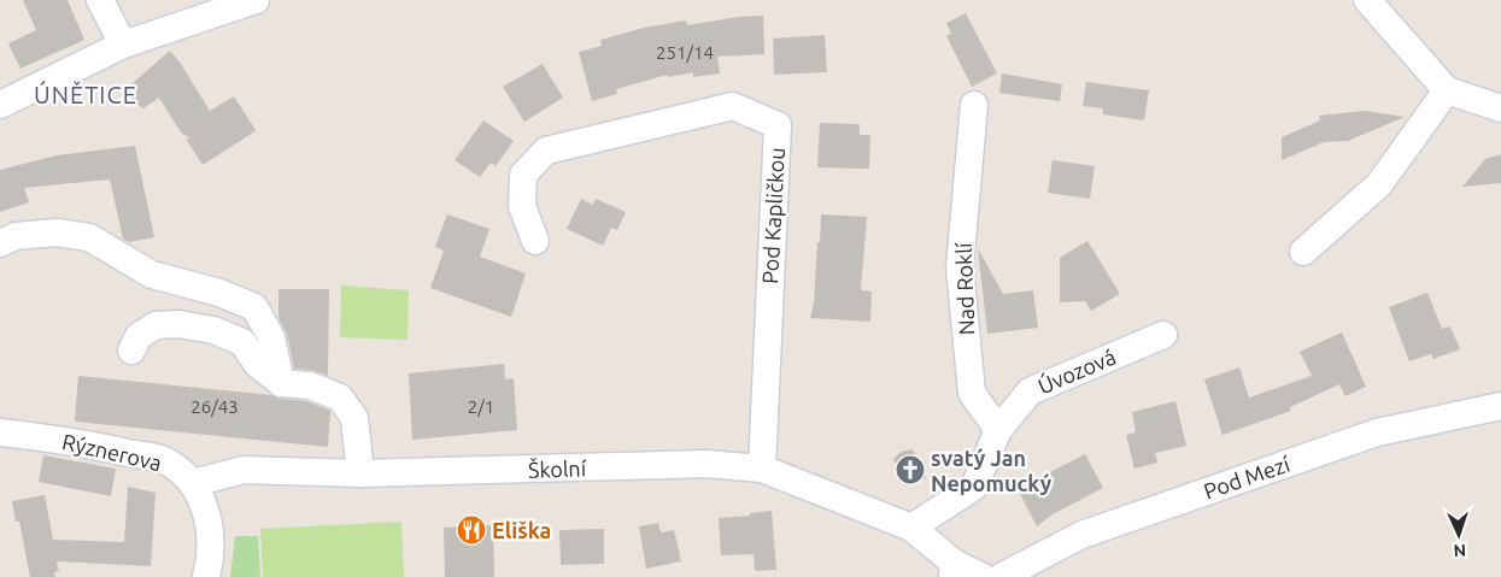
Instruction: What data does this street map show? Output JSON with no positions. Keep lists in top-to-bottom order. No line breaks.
{"streets":{"street":["Pod Kapličkou","Nad Roklí","Úvozová","Rýznerova","Školní","Pod Mezí"]},"crossings":[["Pod Kapličkou","Školní"],["Nad Roklí","Úvozová"],["Úvozová","Školní"],["Rýznerova","Školní"]],"districts":["ÚNĚTICE"],"places":{"church":["svatý Jan Nepomucký"],"restaurant":["Eliška"]},"house_numbers":["251/14","26/43","2/1"],"north":"bottom"}
